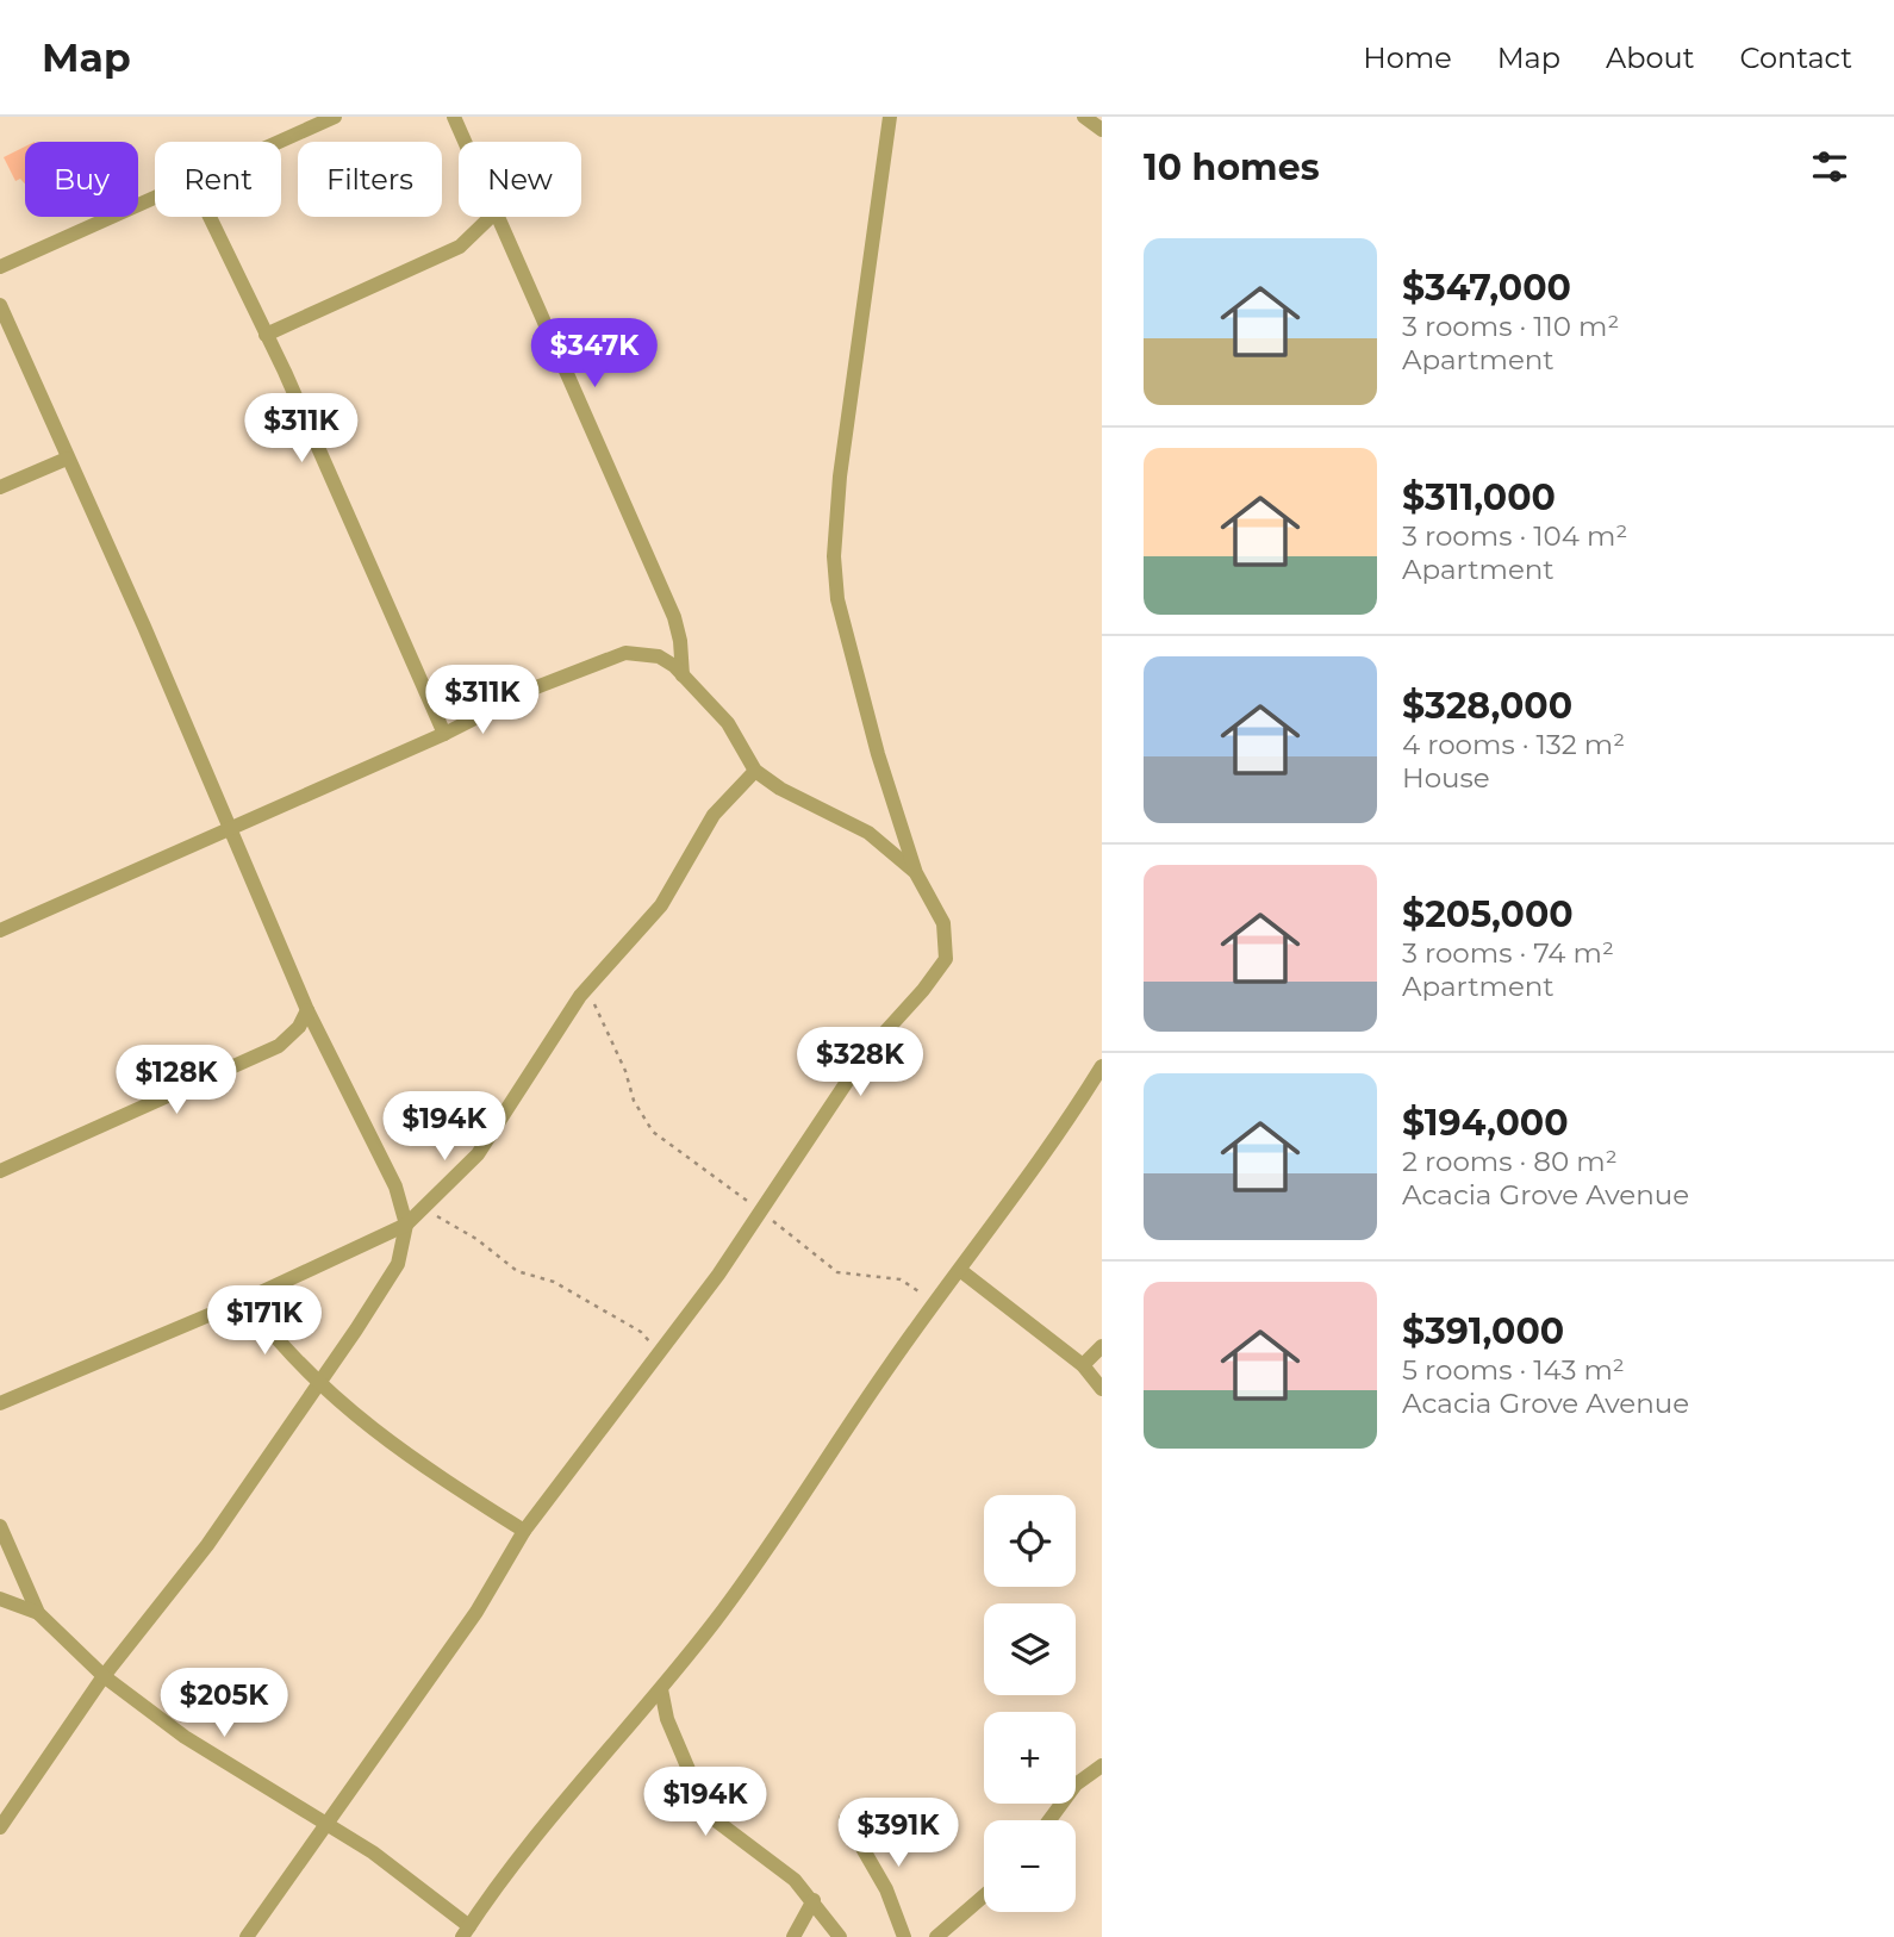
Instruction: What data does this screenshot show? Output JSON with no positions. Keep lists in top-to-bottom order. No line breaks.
{"page":{"header":"Map","nav":["Home","Map","About","Contact"],"heading":"10 homes","chip":["Buy","Rent","Filters","New"],"list":[{"name":"$347,000","note":"3 rooms · 110 m² · Apartment"},{"name":"$311,000","note":"3 rooms · 104 m² · Apartment"},{"name":"$328,000","note":"4 rooms · 132 m² · House"},{"name":"$205,000","note":"3 rooms · 74 m² · Apartment"},{"name":"$194,000","note":"2 rooms · 80 m² · Acacia Grove Avenue"},{"name":"$391,000","note":"5 rooms · 143 m² · Acacia Grove Avenue"}],"price":["$347K","$311K","$311K","$328K","$128K","$194K","$171K","$205K","$194K","$391K"],"map_buttons":["+","−"]}}
